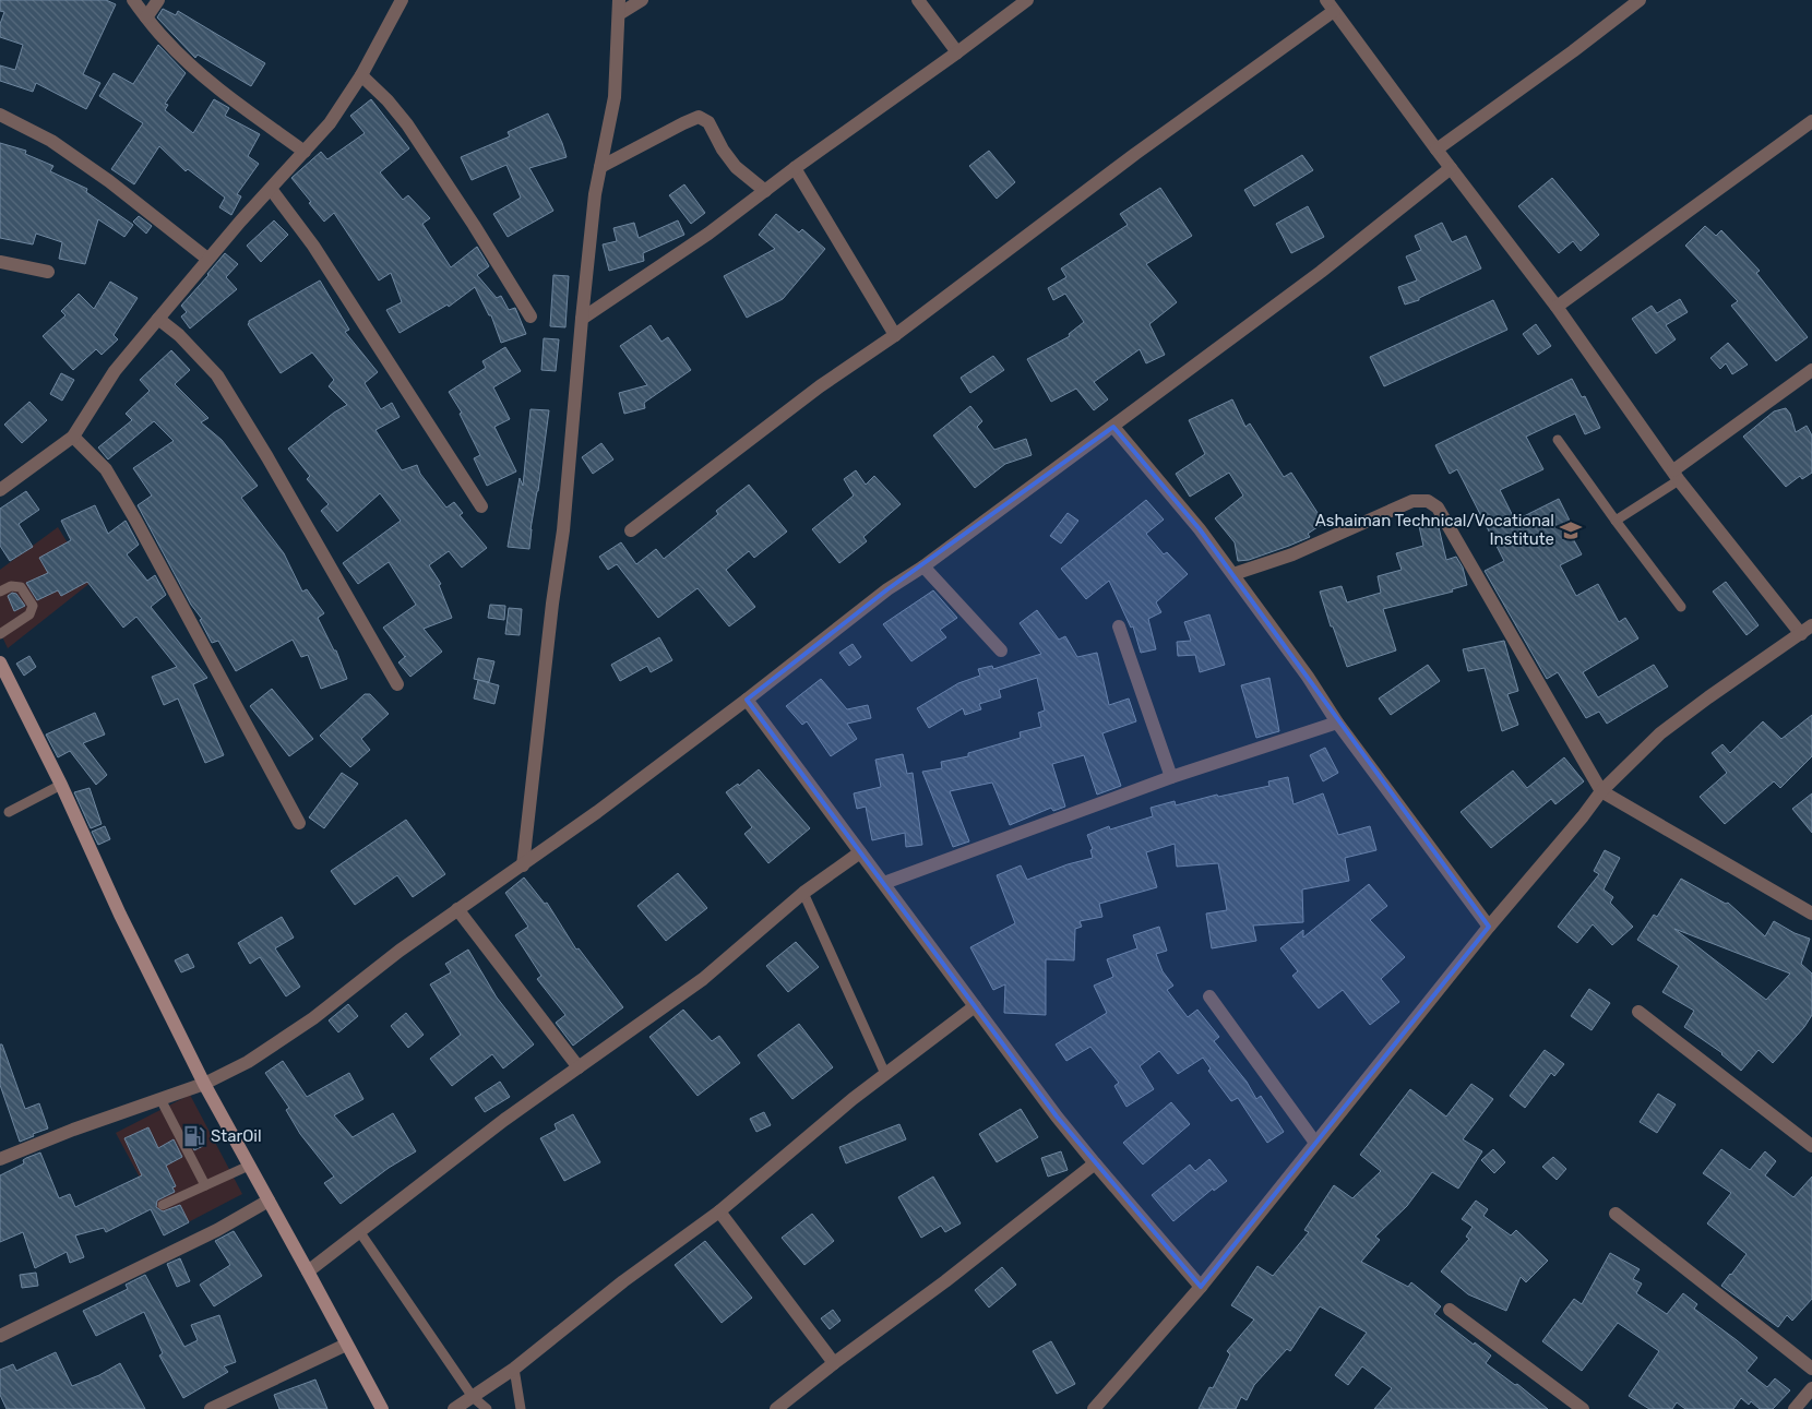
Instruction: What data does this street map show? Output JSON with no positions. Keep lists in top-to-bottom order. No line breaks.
{"places":{"school or university":["Ashaiman Technical/Vocational Institute"],"fuel station":["StarOil"]}}
